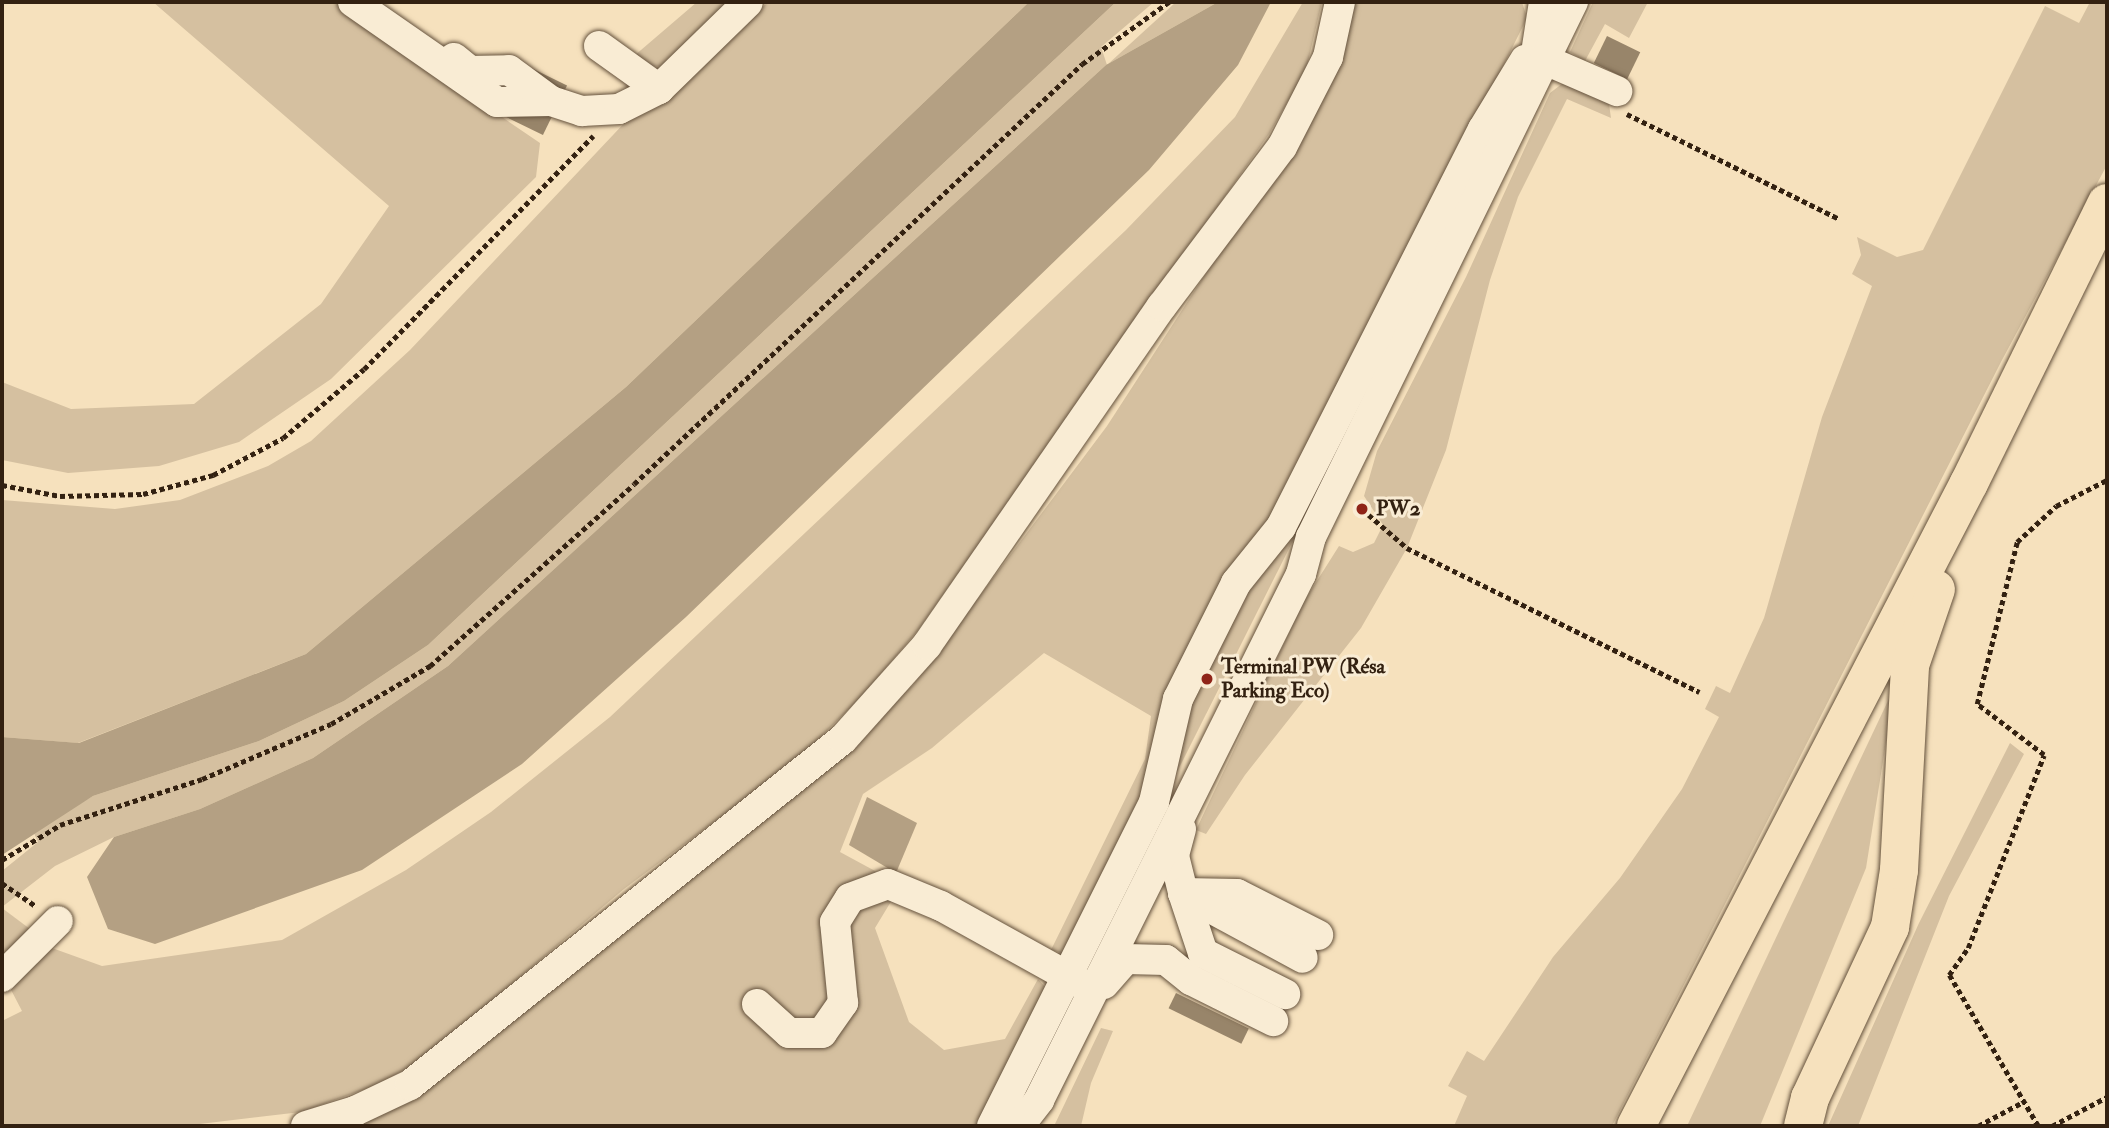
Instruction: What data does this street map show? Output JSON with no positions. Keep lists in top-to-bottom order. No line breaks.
{"places":["PW2","Terminal PW (Résa Parking Eco)"]}
